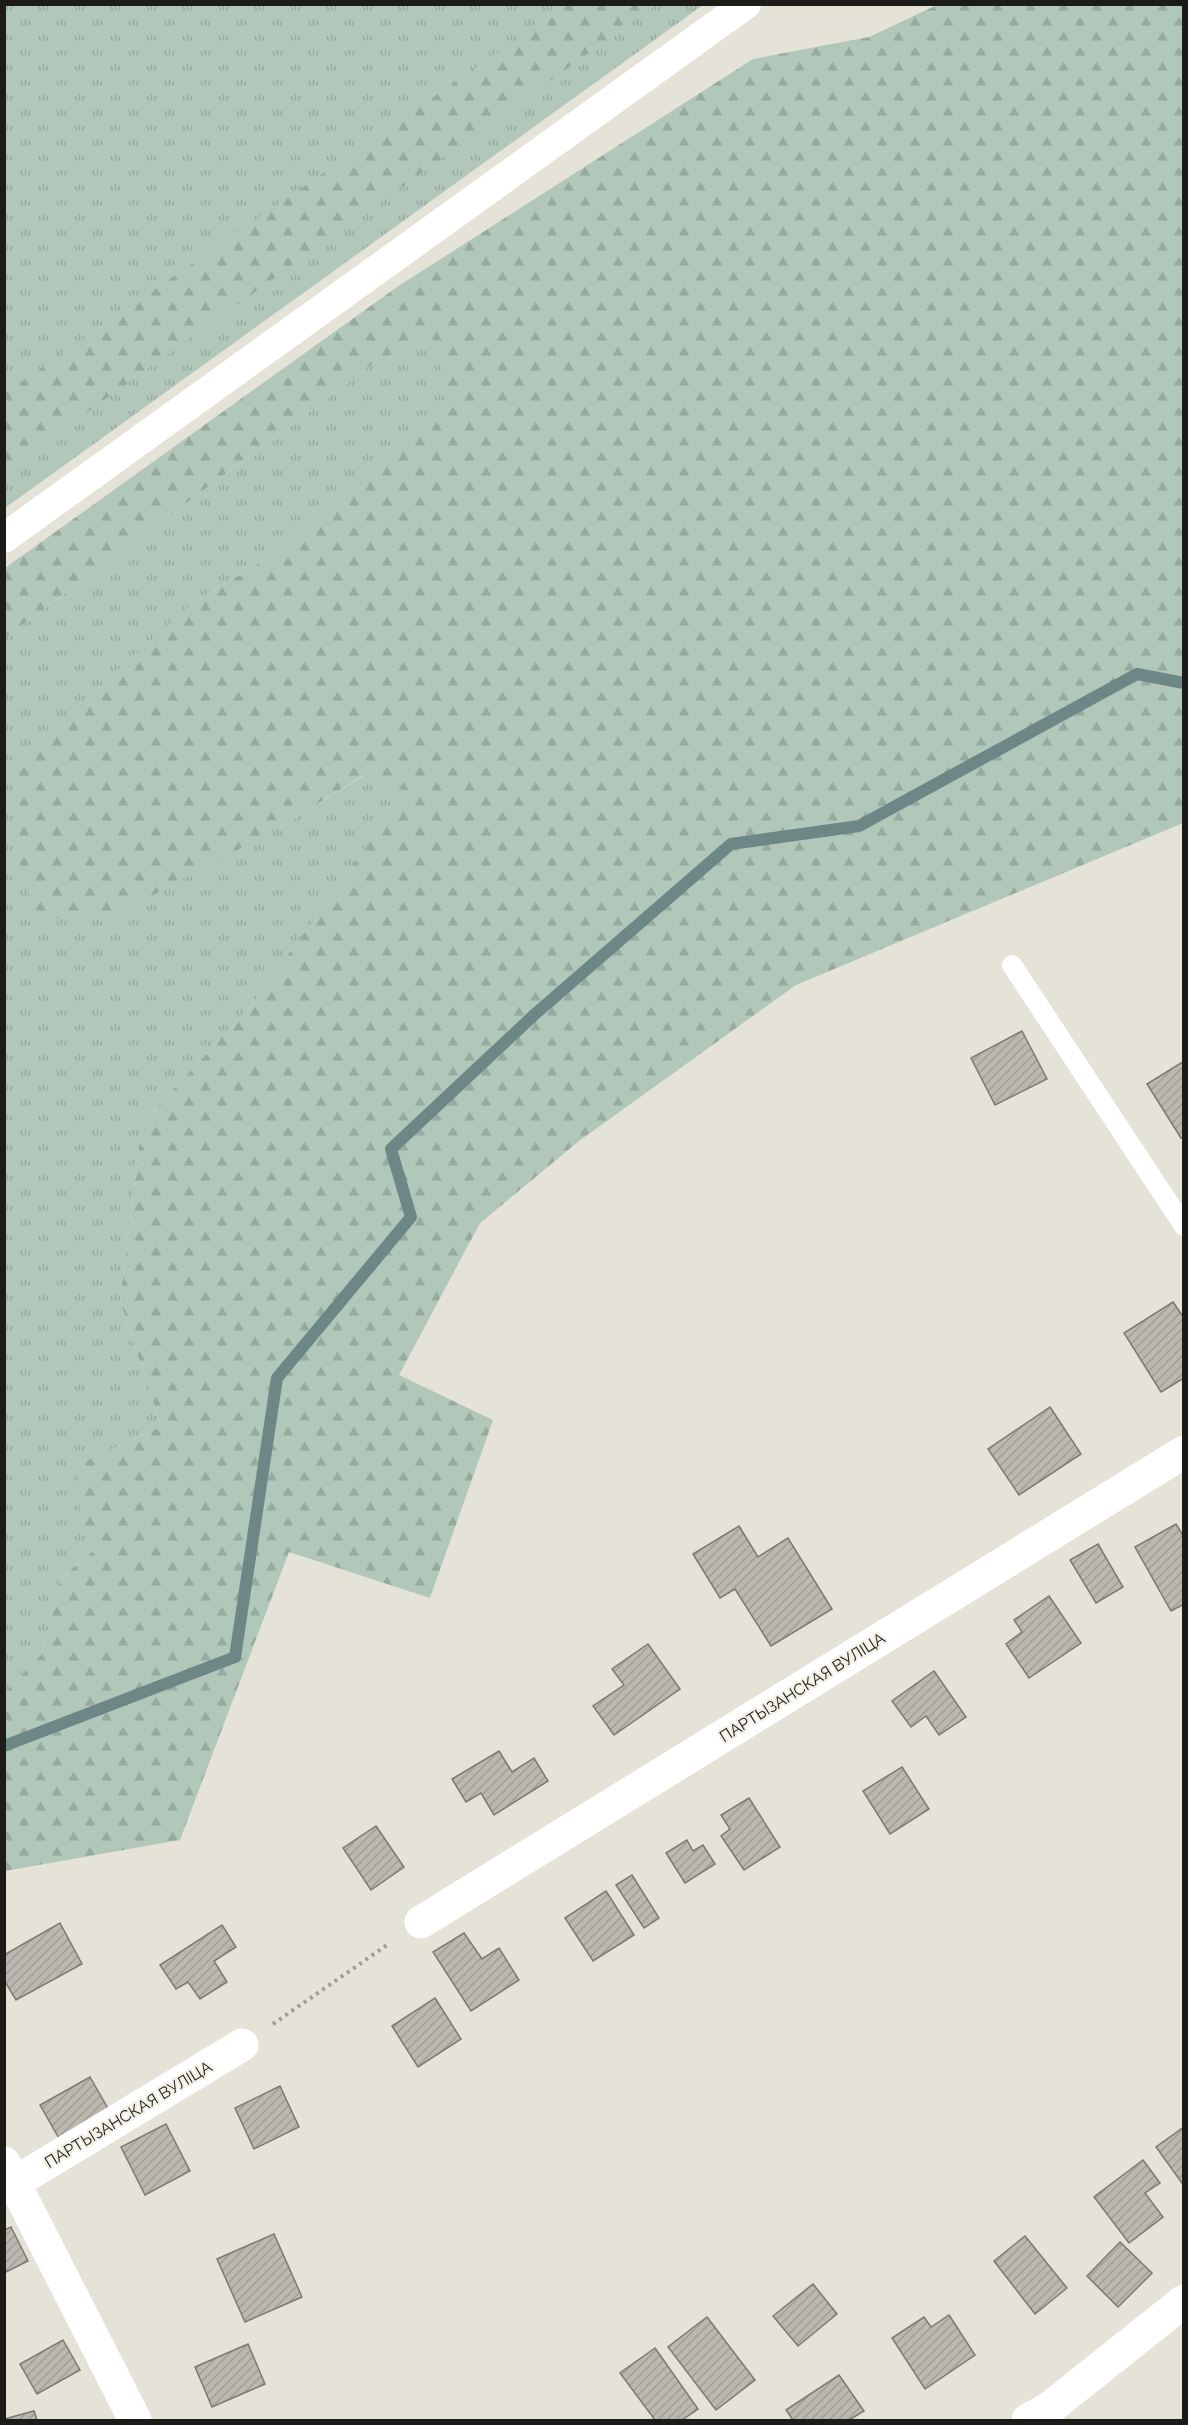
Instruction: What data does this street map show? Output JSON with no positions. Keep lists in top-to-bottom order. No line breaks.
{"streets":{"street":["ПАРТЫЗАНСКАЯ ВУЛІЦА"]}}
